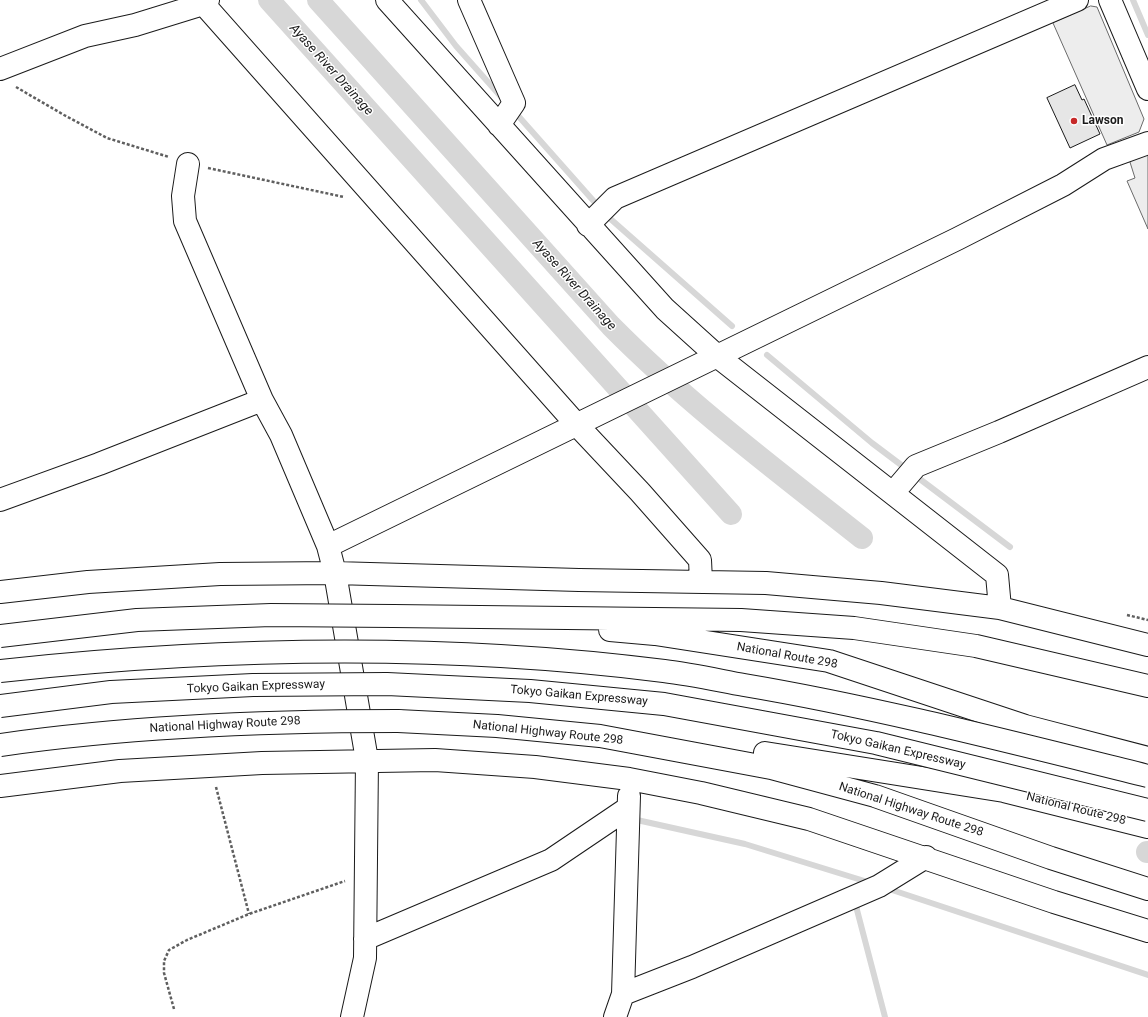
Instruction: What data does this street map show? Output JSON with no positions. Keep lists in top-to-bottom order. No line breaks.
{"streets":{"main road":["National Route 298","Tokyo Gaikan Expressway","National Highway Route 298"]},"crossings":[["National Route 298","National Highway Route 298"]],"water":["Ayase River Drainage"],"places":["Lawson"]}
